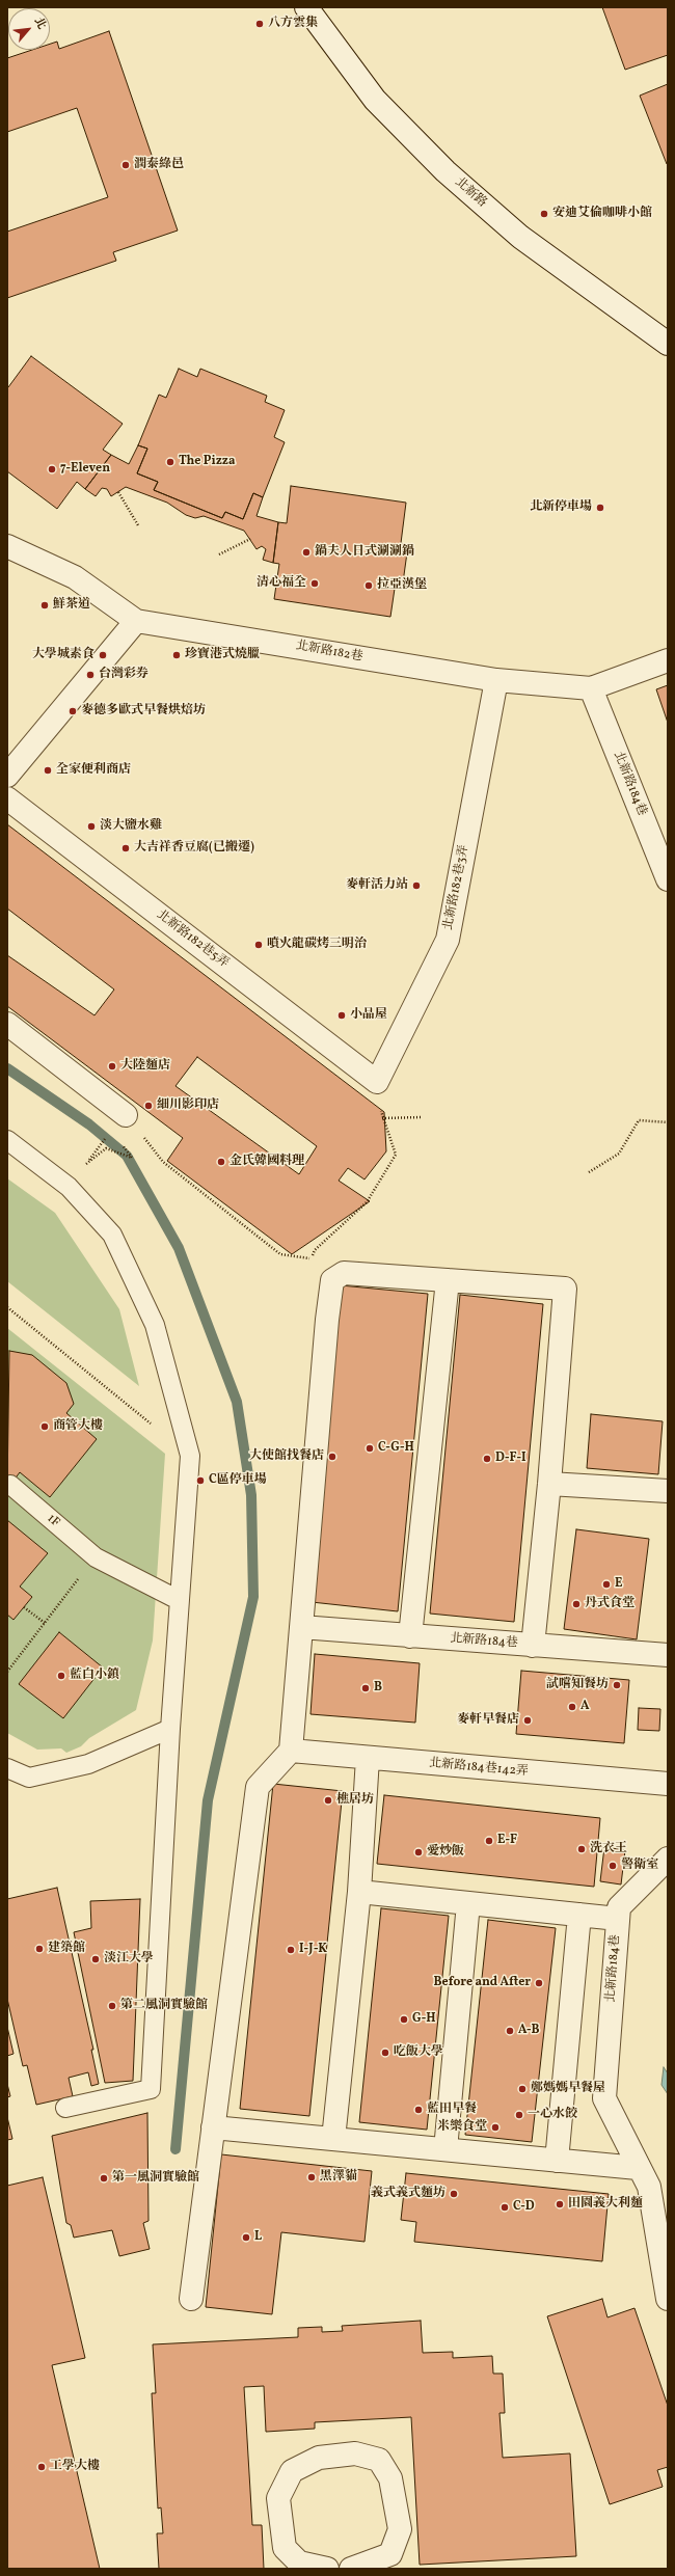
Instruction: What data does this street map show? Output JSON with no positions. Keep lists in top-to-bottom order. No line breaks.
{"streets":{"street":["北新路","北新路182巷","北新路184巷","北新路182巷3弄","北新路182巷5弄","北新路184巷142弄"],"lane":["1F"]},"crossings":[["北新路182巷","北新路184巷"],["北新路182巷","北新路182巷3弄"],["北新路182巷3弄","北新路182巷5弄"]],"places":["八方雲集","潤泰綠邑","安迪艾倫咖啡小館","The Pizza","7-Eleven","北新停車場","鍋夫人日式涮涮鍋","清心福全","拉亞漢堡","鮮茶道","大學城素食","珍寶港式燒臘","台灣彩券","麥德多歐式早餐烘焙坊","全家便利商店","淡大鹽水雞","大吉祥香豆腐(已搬遷)","麥軒活力站","噴火龍碳烤三明治","小品屋","大陸麵店","細川影印店","金氏韓國料理","商管大樓","C-G-H","大使館找餐店","D-F-I","C區停車場","E","丹式食堂","藍白小鎮","試嚐知餐坊","B","A","麥軒早餐店","樵居坊","E-F","洗衣王","愛炒飯","警衛室","建築館","I-J-K","淡江大學","Before and After","第二風洞實驗館","G-H","A-B","吃飯大學","鄭媽媽早餐屋","藍田早餐","一心水餃","米樂食堂","黑澤貓","第一風洞實驗館","義式義式麵坊","田園義大利麵","C-D","L","工學大樓"],"north":"top right"}
